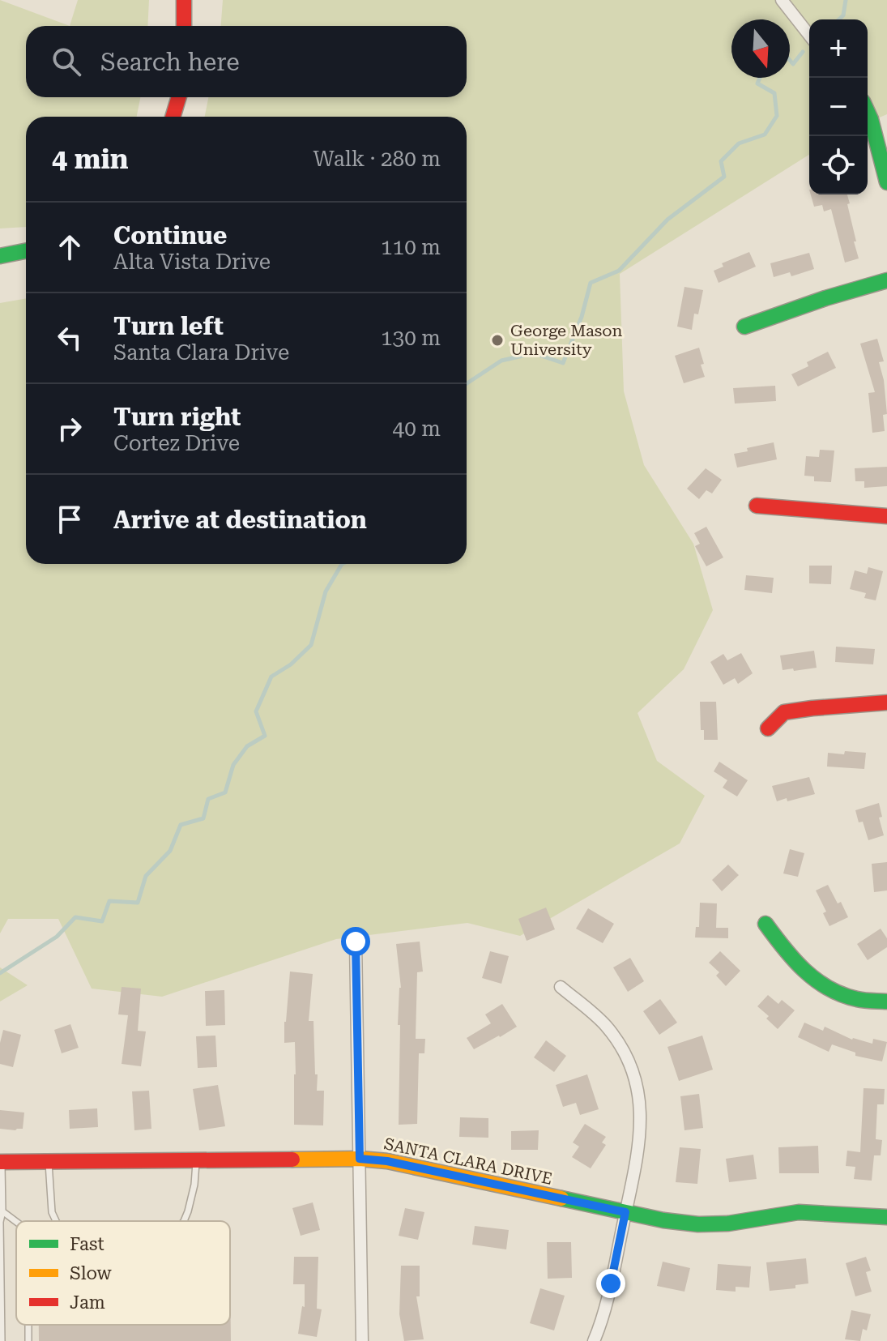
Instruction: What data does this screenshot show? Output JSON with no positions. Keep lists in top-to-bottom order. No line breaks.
{"streets":{"street":["SANTA CLARA DRIVE"]},"places":["George Mason University"],"legend":["Fast","Slow","Jam"],"north":"bottom","page":{"map_buttons":["+","−"],"search":"Search here","heading":["4 min","Walk · 280 m"],"list":[["Continue","Alta Vista Drive","110 m"],["Turn left","Santa Clara Drive","130 m"],["Turn right","Cortez Drive","40 m"],"Arrive at destination"]}}
